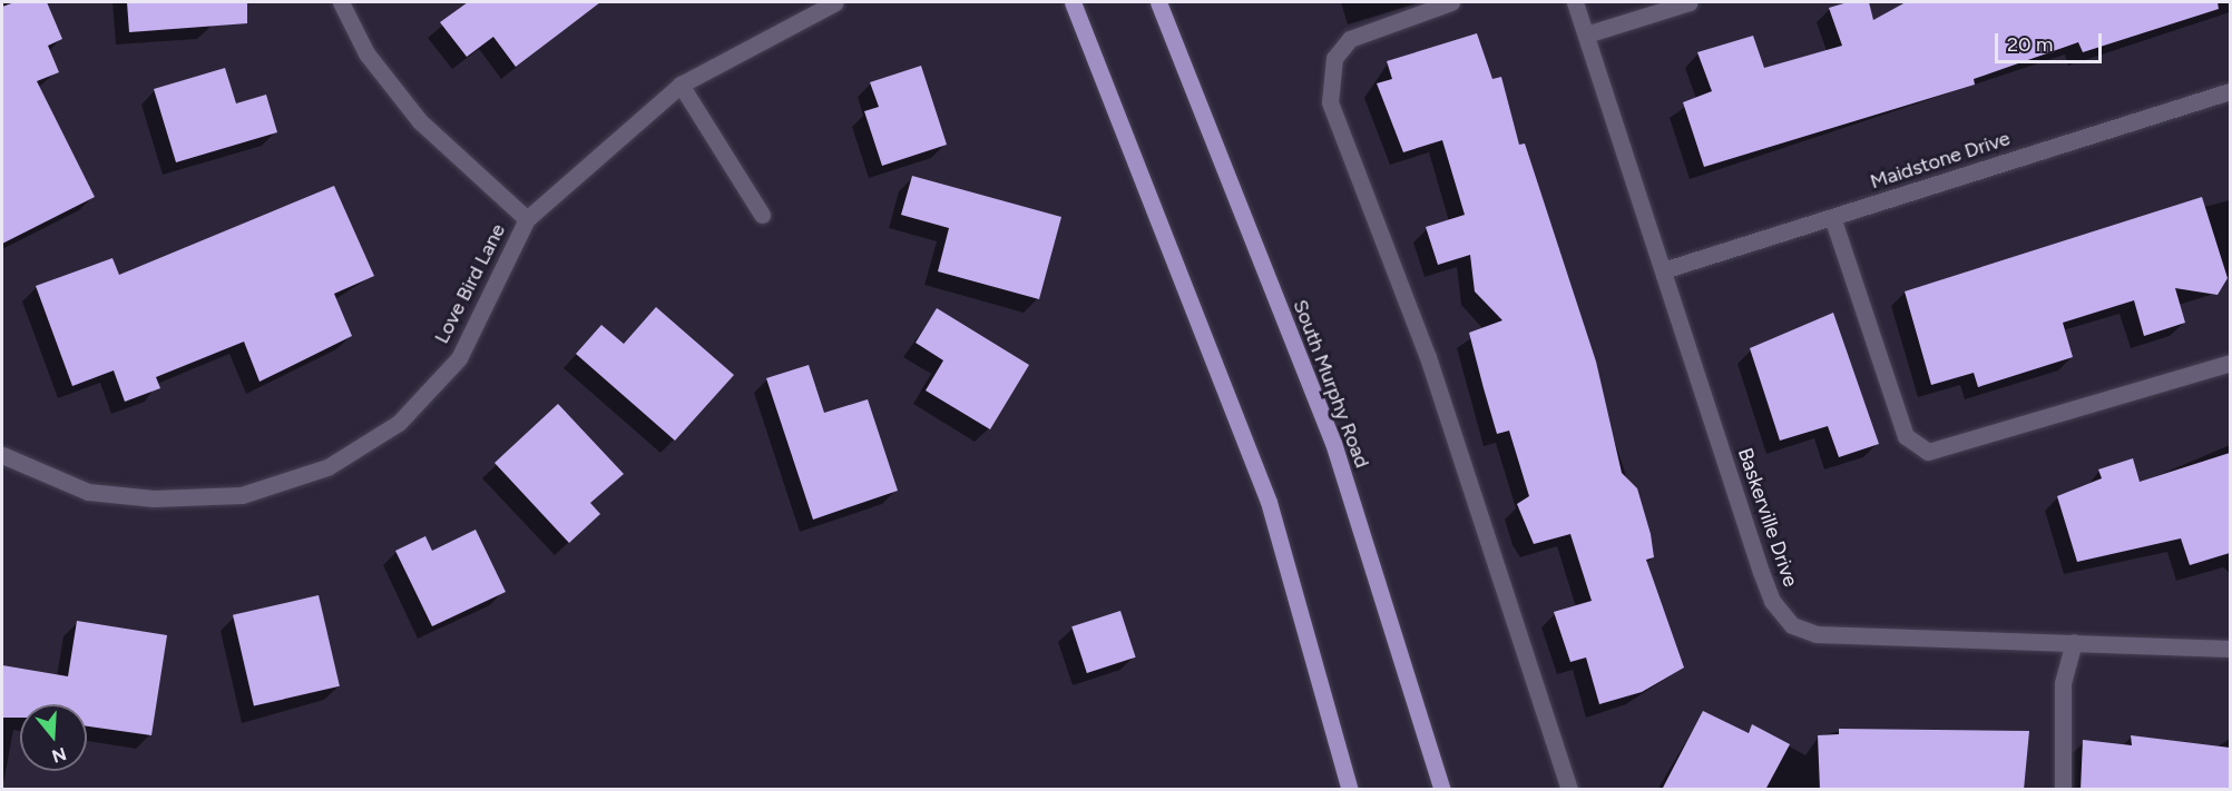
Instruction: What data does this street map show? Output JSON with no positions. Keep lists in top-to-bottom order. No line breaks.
{"streets":{"main road":["South Murphy Road"],"street":["Maidstone Drive","Love Bird Lane","Baskerville Drive"]},"crossings":[["Maidstone Drive","Baskerville Drive"]],"scale_bar":"20 m","north":"bottom"}
